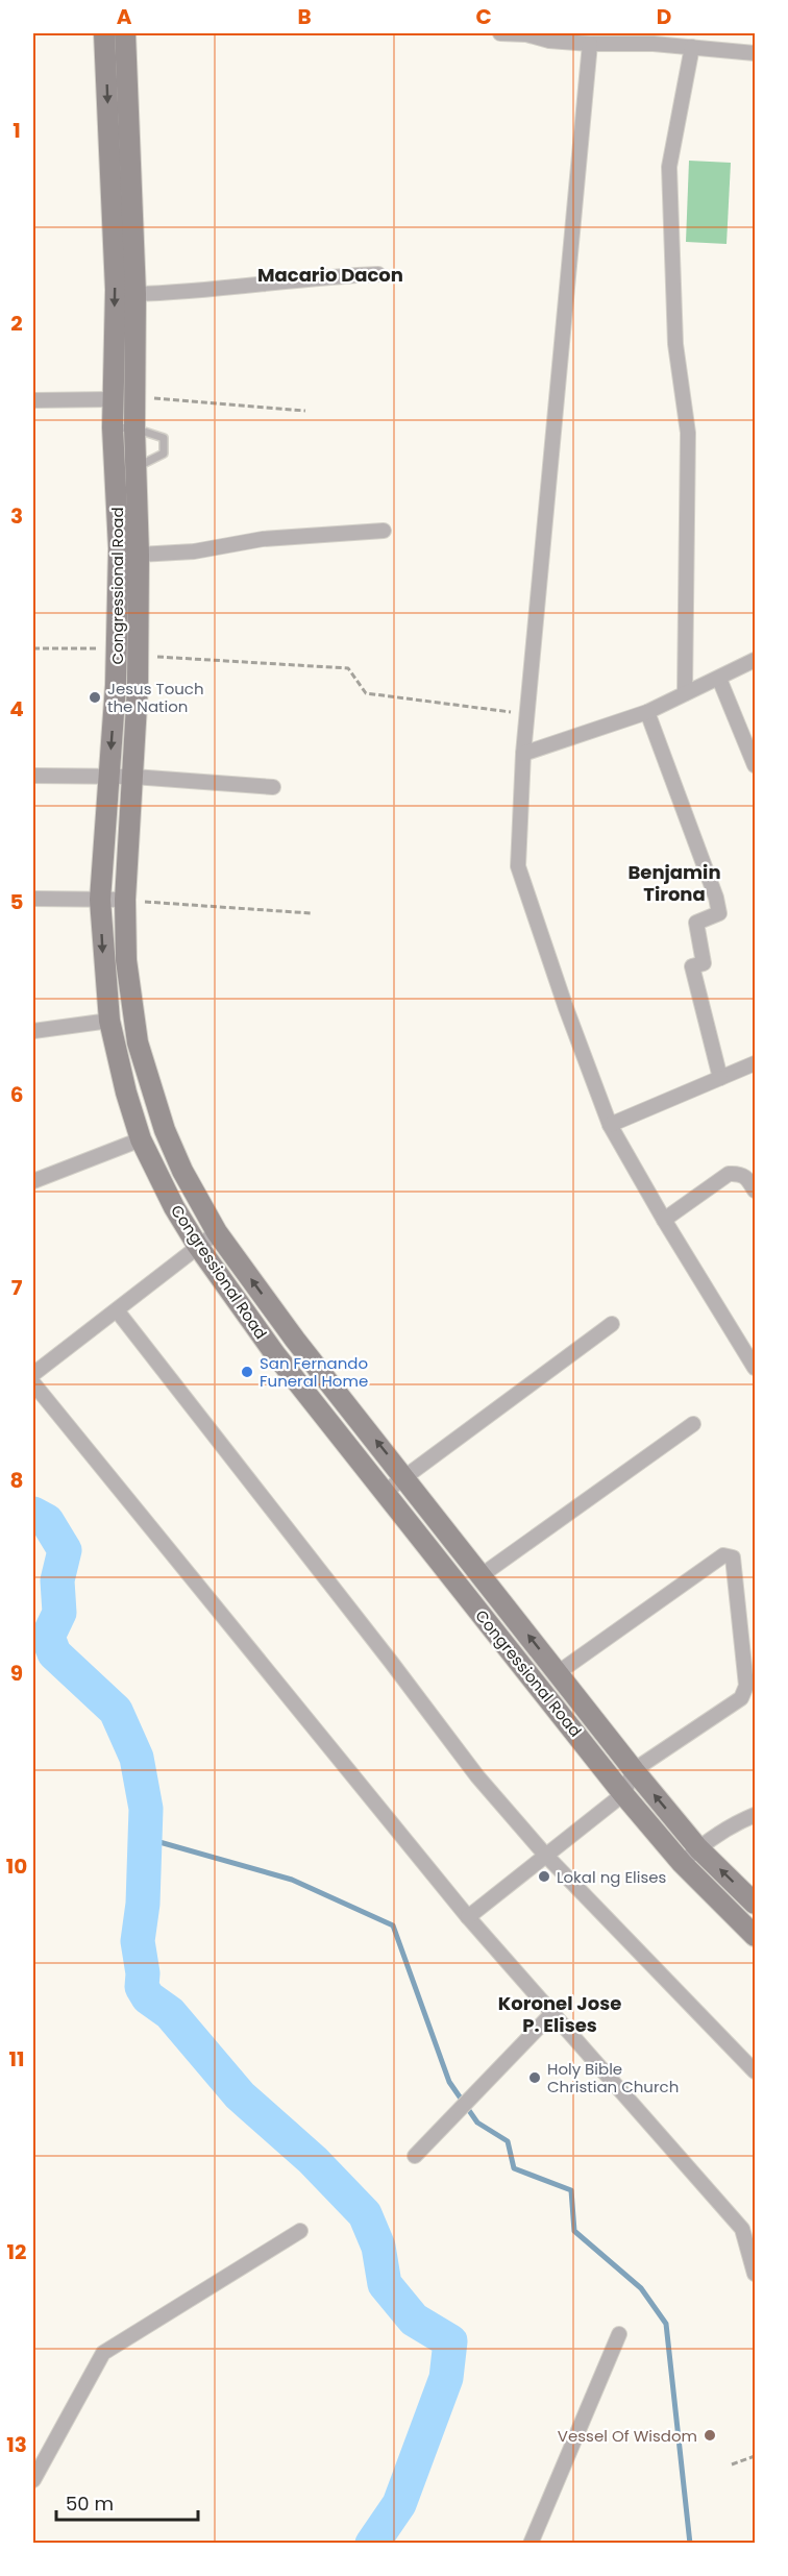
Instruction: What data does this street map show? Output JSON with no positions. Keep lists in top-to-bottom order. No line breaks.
{"streets":{"main road":["Congressional Road"]},"districts":["Macario Dacon","Benjamin Tirona","Koronel Jose P. Elises"],"places":["Jesus Touch the Nation","San Fernando Funeral Home","Lokal ng Elises","Holy Bible Christian Church","Vessel Of Wisdom"],"scale_bar":"50 m","grid":{"columns":["A","B","C","D"],"rows":["1","2","3","4","5","6","7","8","9","10","11","12","13"]}}
